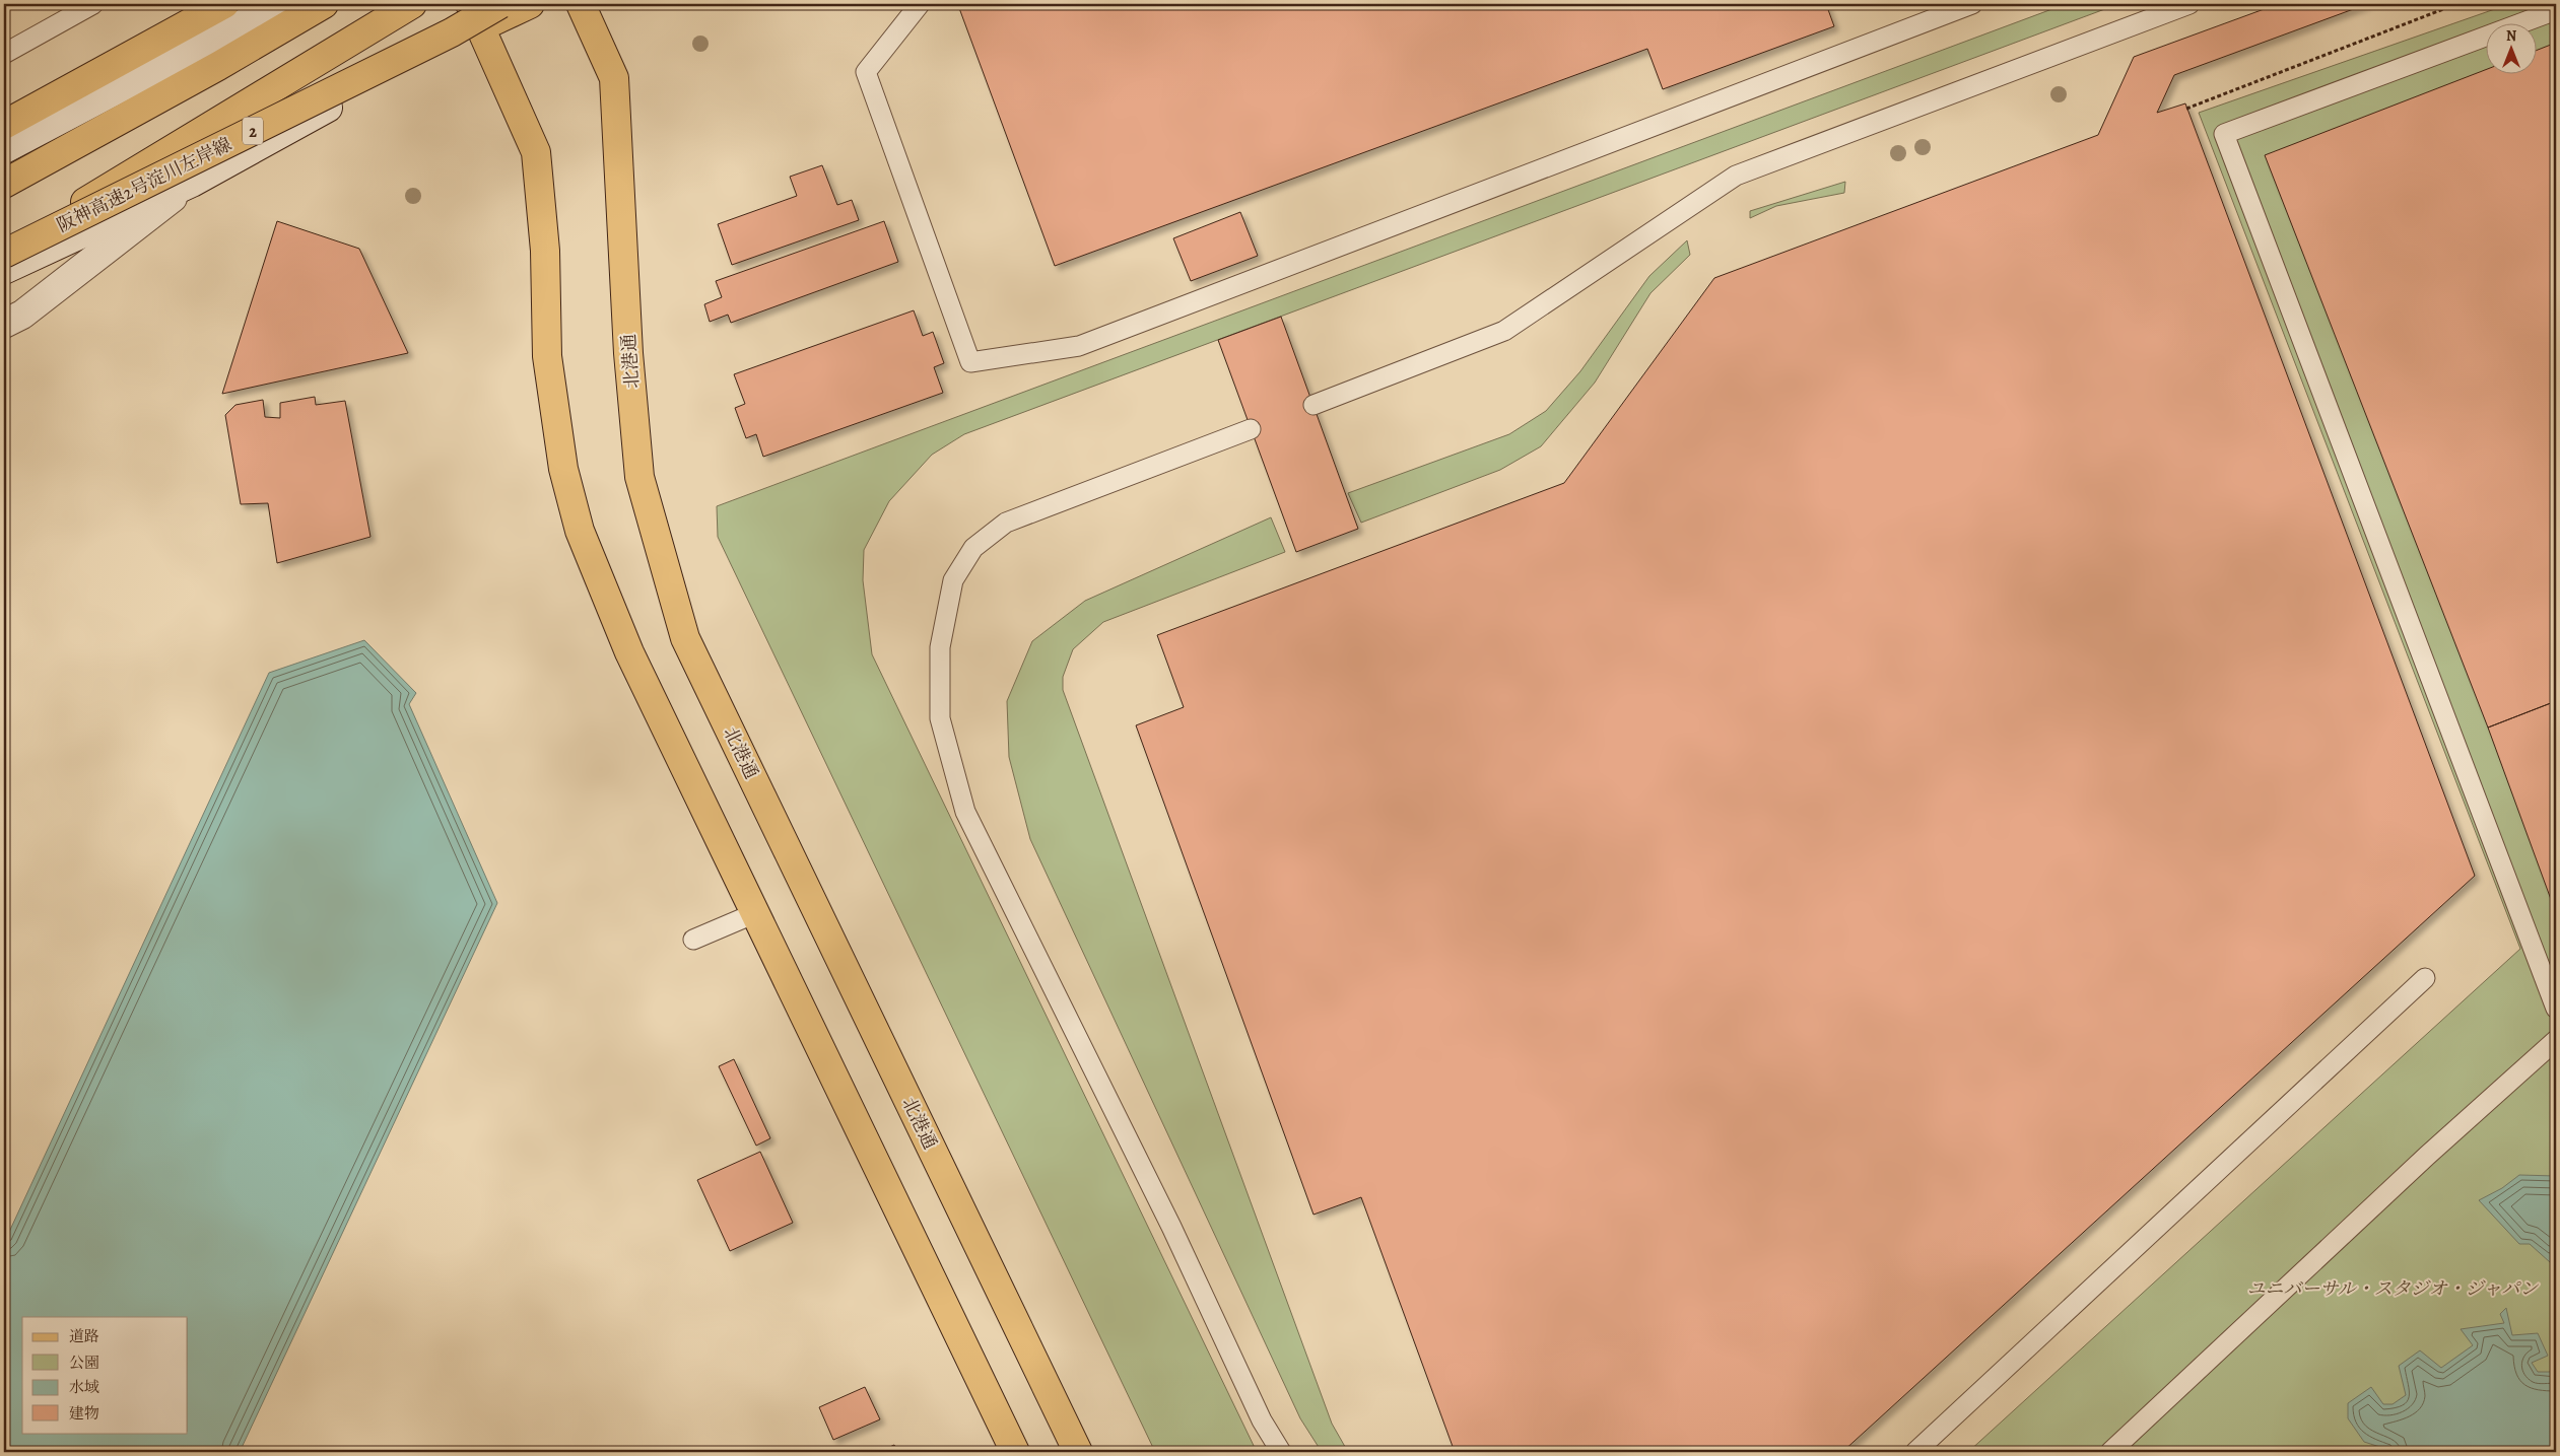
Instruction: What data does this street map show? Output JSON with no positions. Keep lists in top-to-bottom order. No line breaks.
{"streets":{"main road":["2","阪神高速2号淀川左岸線","北港通"]},"parks":["ユニバーサル・スタジオ・ジャパン"],"legend":["道路","公園","水域","建物"],"north":"top"}
